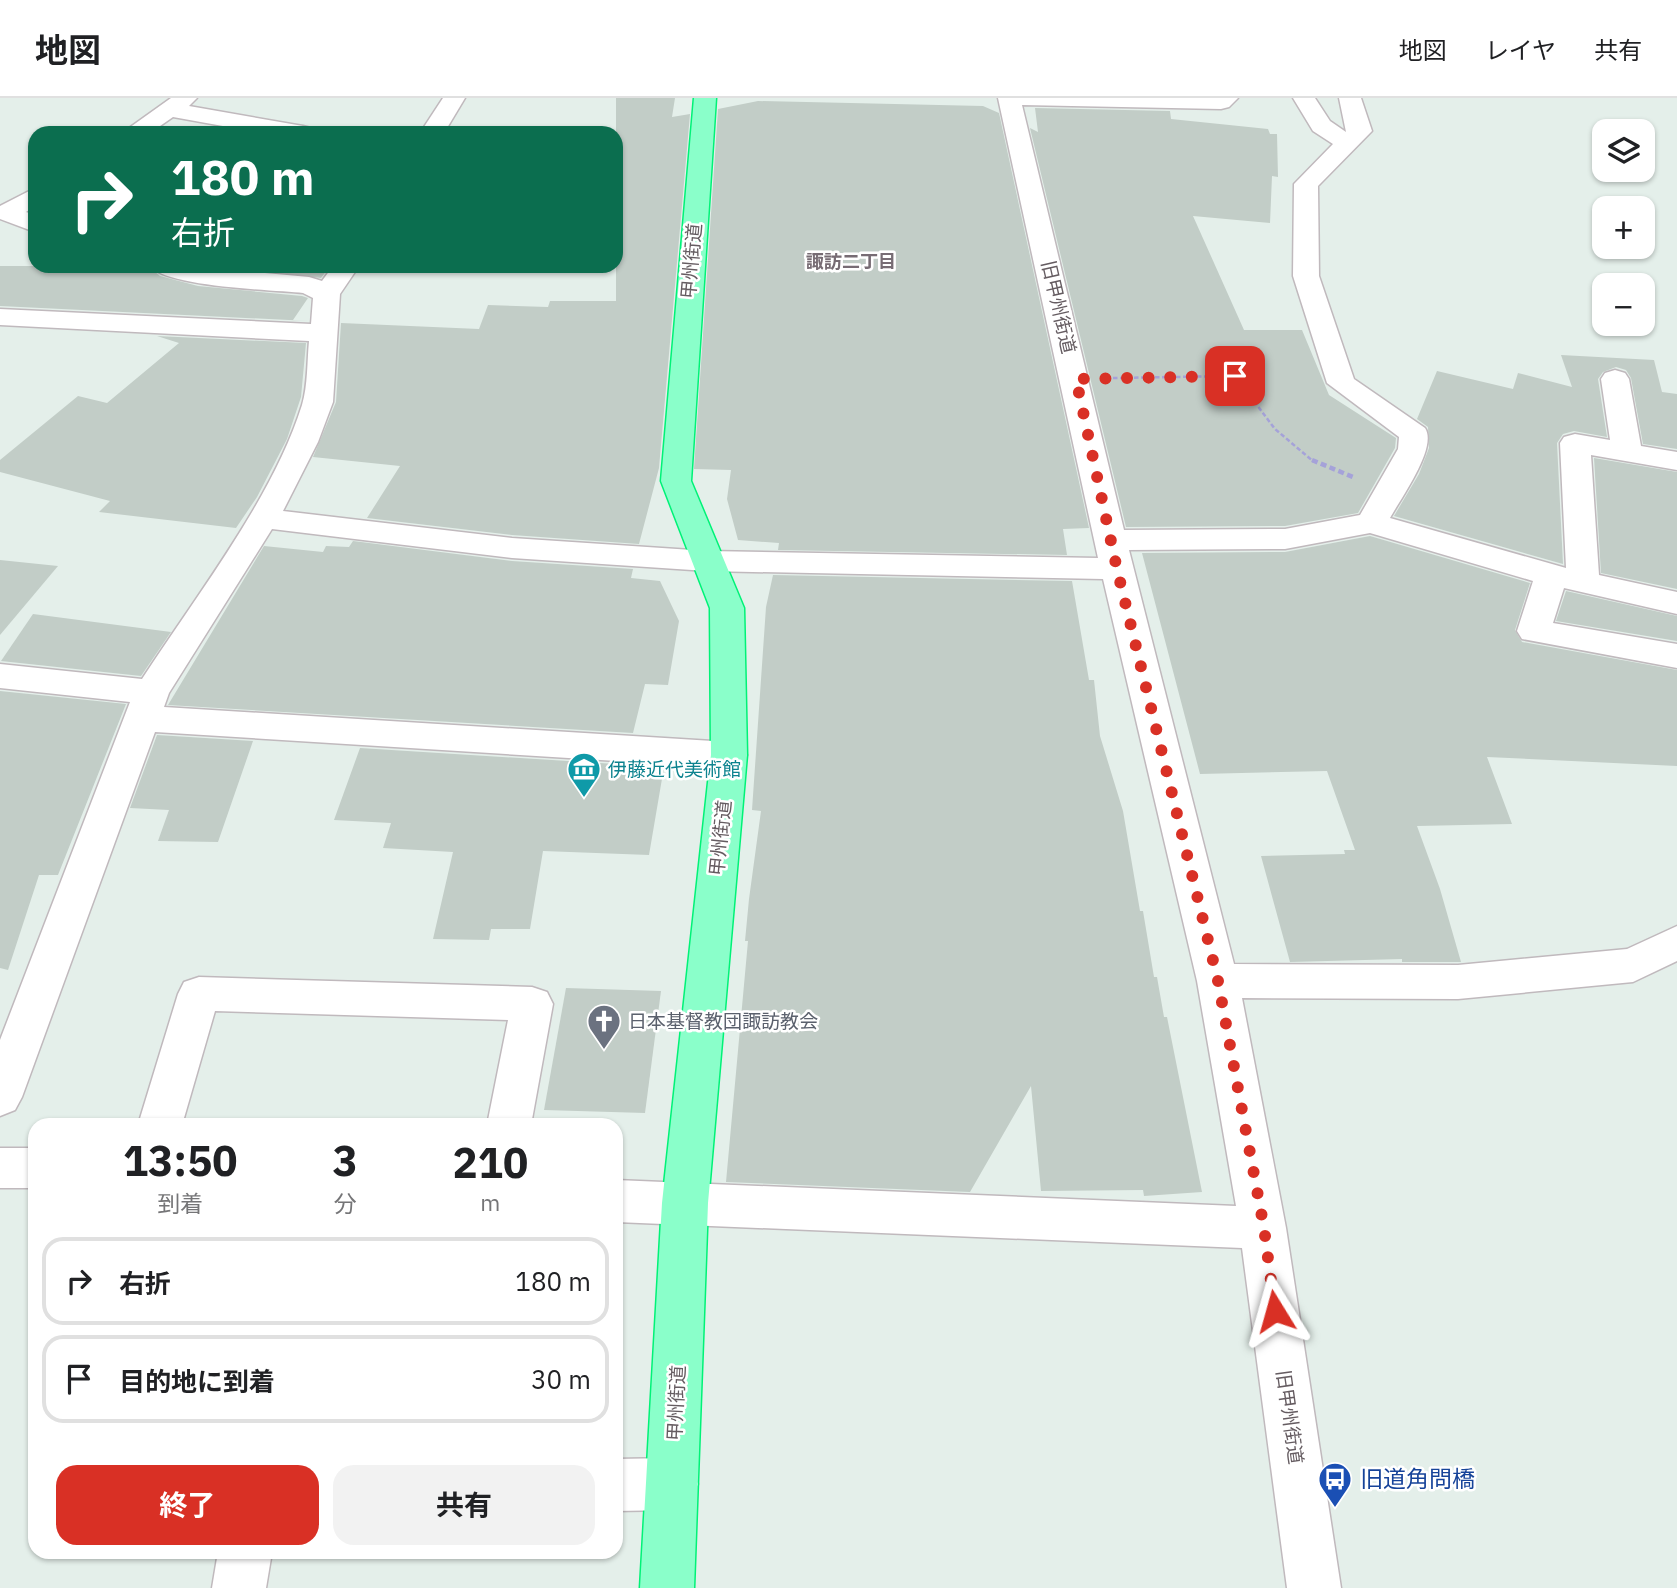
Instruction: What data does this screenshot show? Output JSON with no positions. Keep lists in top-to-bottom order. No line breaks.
{"streets":{"highway":["甲州街道"],"street":["旧甲州街道"]},"districts":["諏訪二丁目"],"places":{"museum":["伊藤近代美術館"],"church":["日本基督教団諏訪教会"],"bus stop":["旧道角問橋"]},"page":{"header":"地図","nav":["地図","レイヤ","共有"],"map_buttons":["+","−"],"turn":["180 m","右折"],"eta":["13:50","到着","3","分","210","m"],"list":[{"name":"右折","value":"180 m"},{"name":"目的地に到着","value":"30 m"}],"buttons":["終了","共有"]}}
